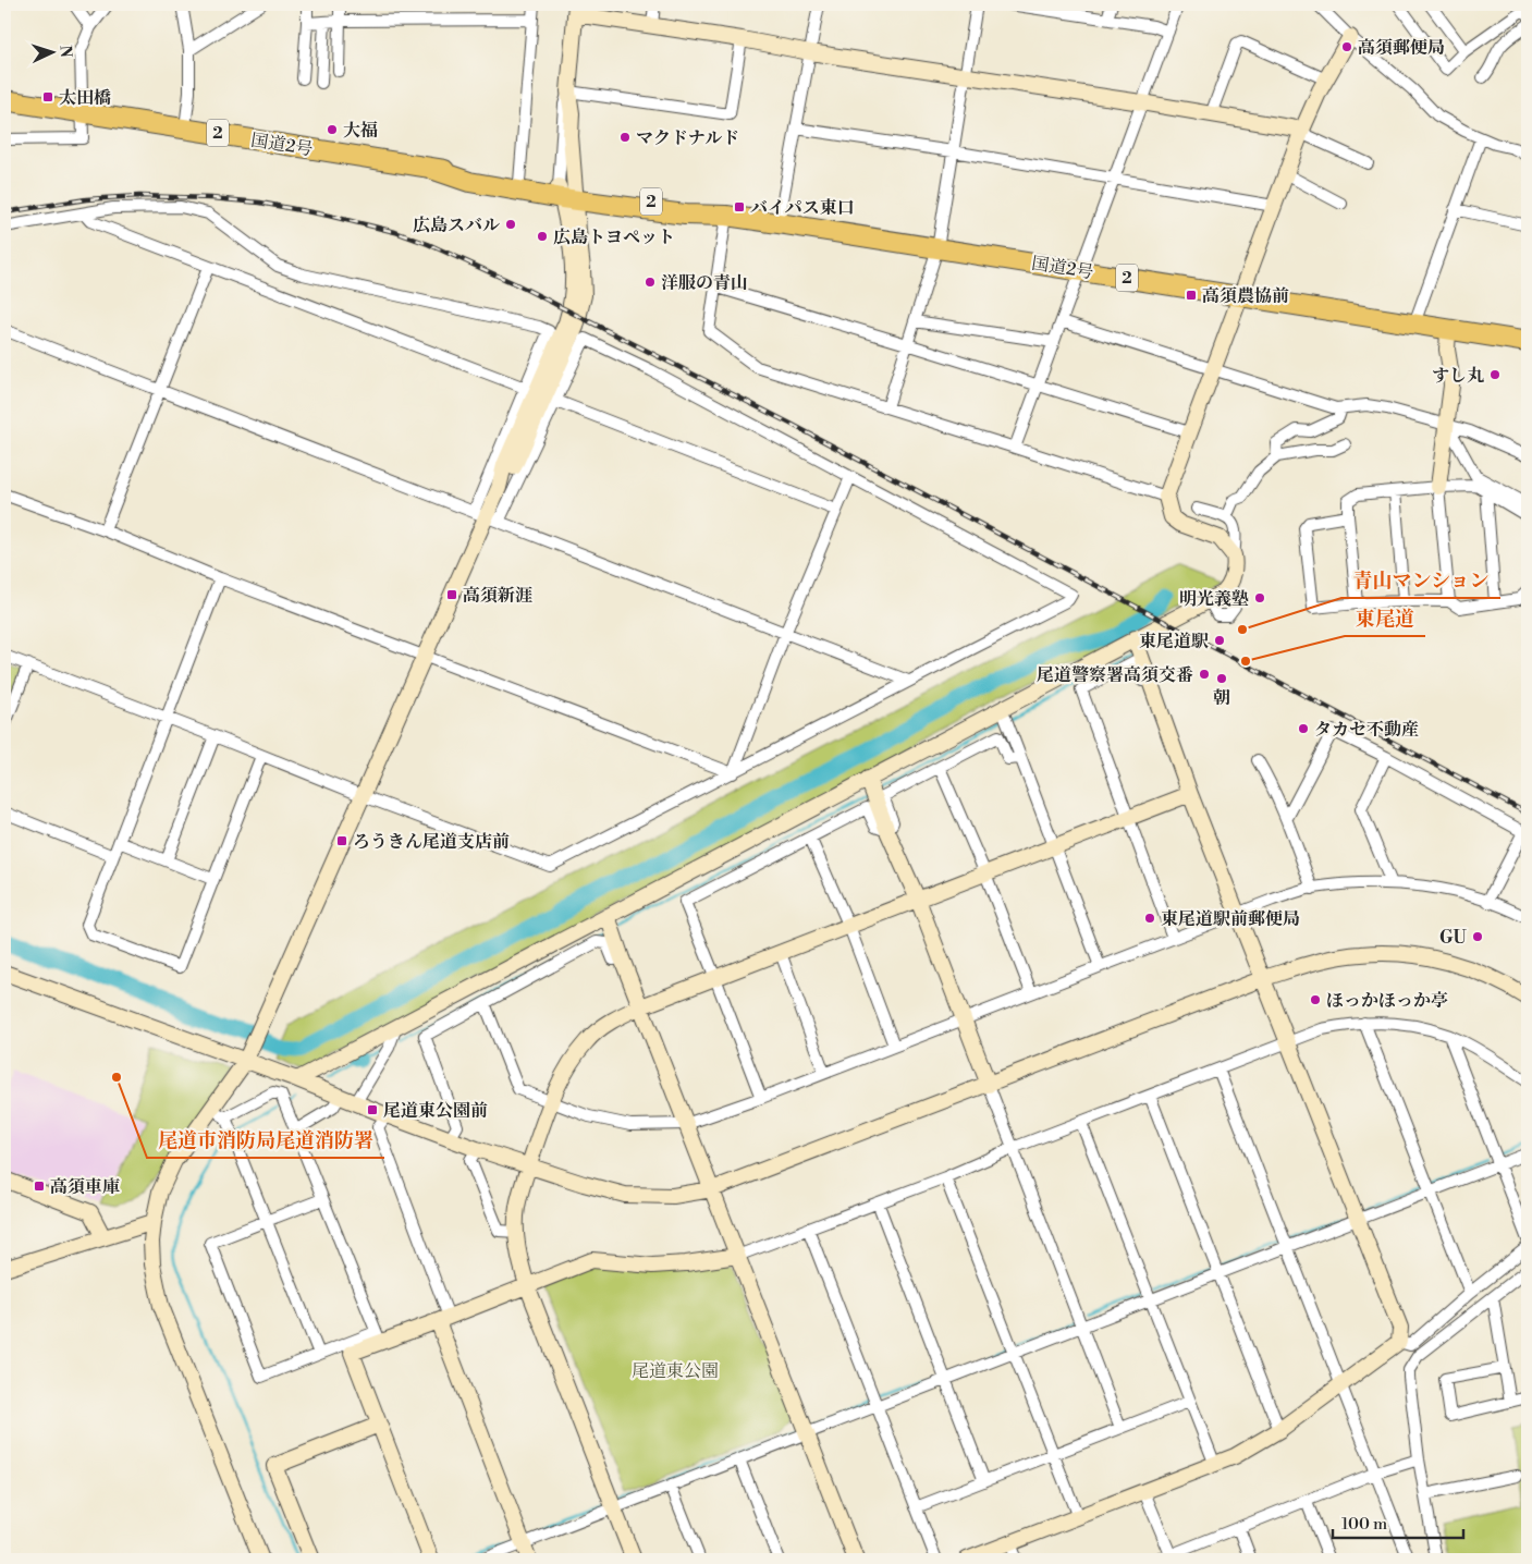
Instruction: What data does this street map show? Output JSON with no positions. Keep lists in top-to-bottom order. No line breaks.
{"streets":{"highway":["2","国道2号"]},"parks":["尾道東公園"],"places":{"other":["高須郵便局","大福","マクドナルド","広島スバル","広島トヨペット","洋服の青山","すし丸","明光義塾","青山マンション","東尾道駅","東尾道","尾道警察署高須交番","朝","タカセ不動産","東尾道駅前郵便局","GU","ほっかほっか亭","尾道市消防局尾道消防署"],"transit":["太田橋","バイパス東口","高須農協前","高須新涯","ろうきん尾道支店前","尾道東公園前","高須車庫"]},"scale_bar":"100 m","north":"right"}
